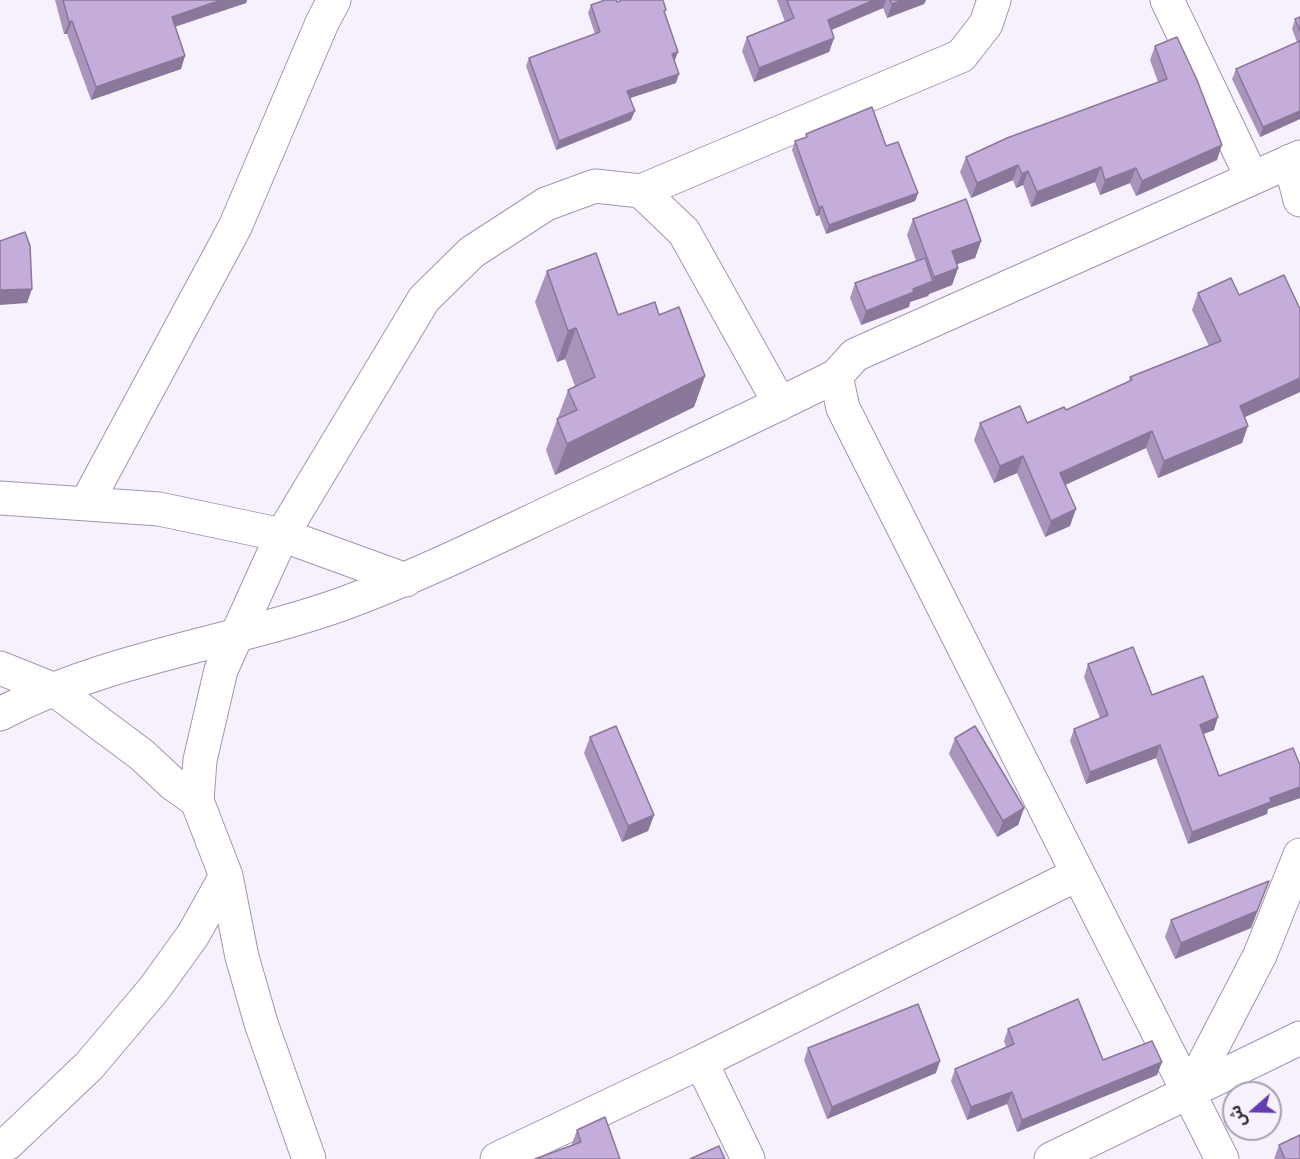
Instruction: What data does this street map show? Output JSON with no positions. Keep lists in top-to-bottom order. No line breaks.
{"north":"left"}
